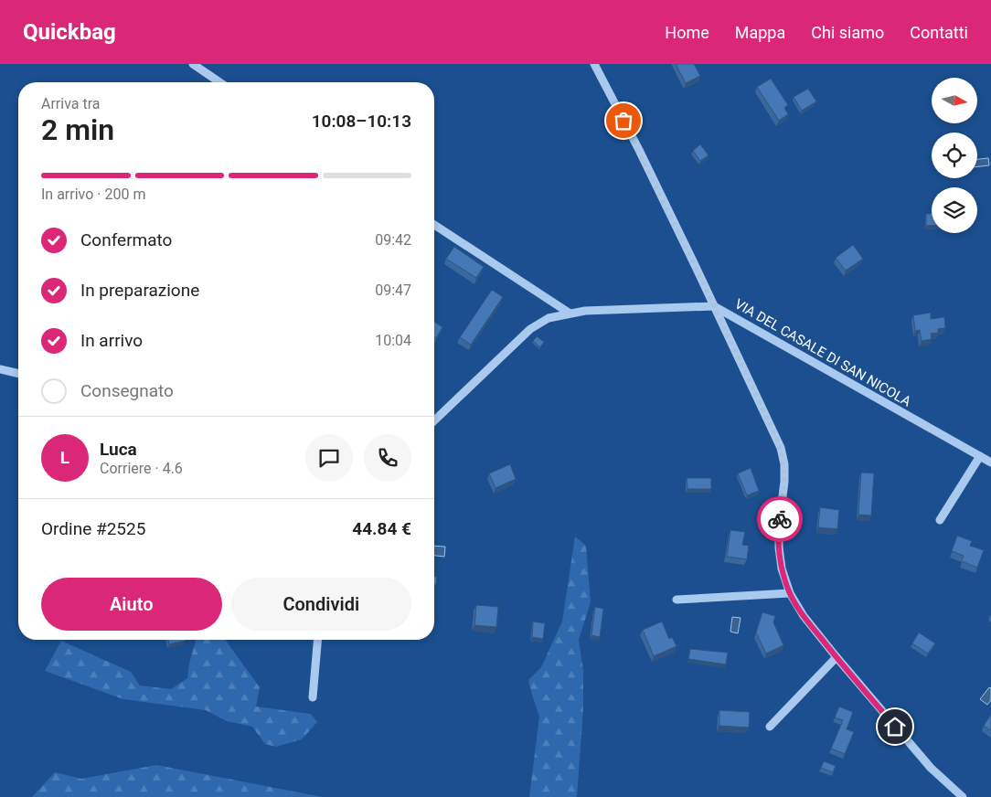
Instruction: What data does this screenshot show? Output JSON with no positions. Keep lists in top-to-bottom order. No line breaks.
{"streets":{"street":["VIA DEL CASALE DI SAN NICOLA"]},"north":"right","page":{"header":"Quickbag","nav":["Home","Mappa","Chi siamo","Contatti"],"heading":["2 min","Arriva tra","10:08–10:13"],"panel":["Luca","Corriere · 4.6","Ordine #2525","44.84 €"],"bar":"In arrivo · 200 m","list":[["Confermato","09:42"],["In preparazione","09:47"],["In arrivo","10:04"],"Consegnato"],"round":"L","buttons":["Aiuto","Condividi"]}}
